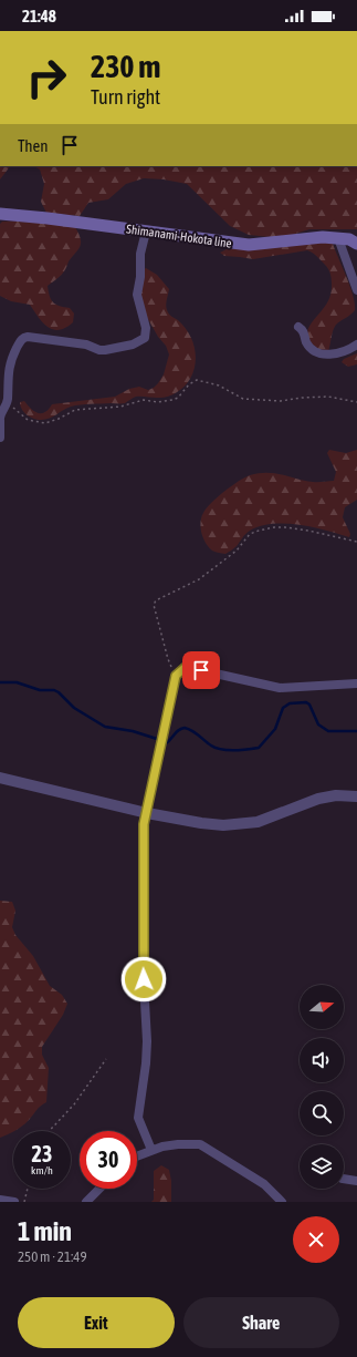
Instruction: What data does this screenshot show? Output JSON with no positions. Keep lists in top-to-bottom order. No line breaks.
{"streets":{"main road":["Shimanami-Hokota line"]},"north":"right","page":{"status":"21:48","turn":["230 m","Turn right"],"then":"Then","speed":"23 km/h","limit":"30","heading":["1 min","250 m · 21:49"],"buttons":["Exit","Share"]}}
